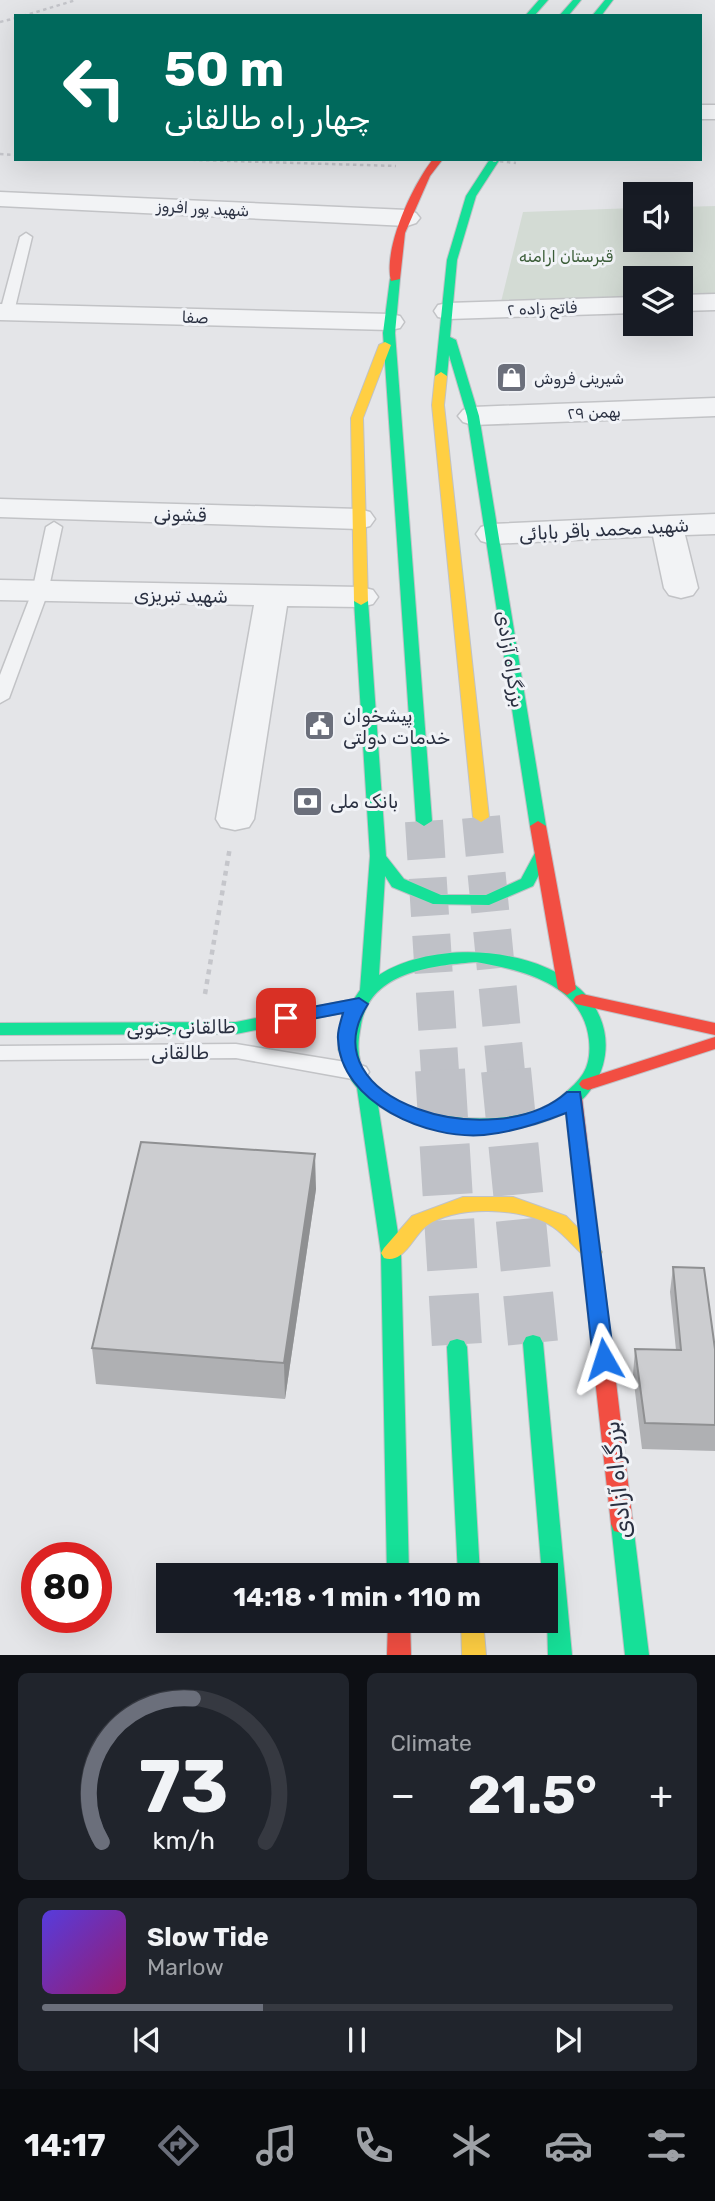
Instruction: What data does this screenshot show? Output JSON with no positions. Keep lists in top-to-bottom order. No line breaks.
{"streets":{"main road":["بزرگراه آزادی","طالقانی جنوبی"],"street":["شهید پور افروز","فاتح زاده ۲","صفا","۲۹ بهمن","قشونی","شهید محمد باقر بابائی","شهید تبریزی"],"lane":["طالقانی"]},"crossings":[["فاتح زاده ۲","بزرگراه آزادی"],["۲۹ بهمن","بزرگراه آزادی"],["شهید محمد باقر بابائی","بزرگراه آزادی"],["بزرگراه آزادی","طالقانی جنوبی"],["بزرگراه آزادی","طالقانی"],["طالقانی جنوبی","طالقانی"]],"parks":["قبرستان ارامنه"],"places":{"shop":["شیرینی فروش"],"public building":["پیشخوان خدمات دولتی"],"bank":["بانک ملی"]},"page":{"turn":["50 m","چهار راه طالقانی"],"limit":"80","trip":"14:18 · 1 min · 110 m","tile":"Climate","heat":["−","21.5°","+"],"song":["Slow Tide","Marlow"],"tabs":"14:17","gauge":["73","km/h"]}}
